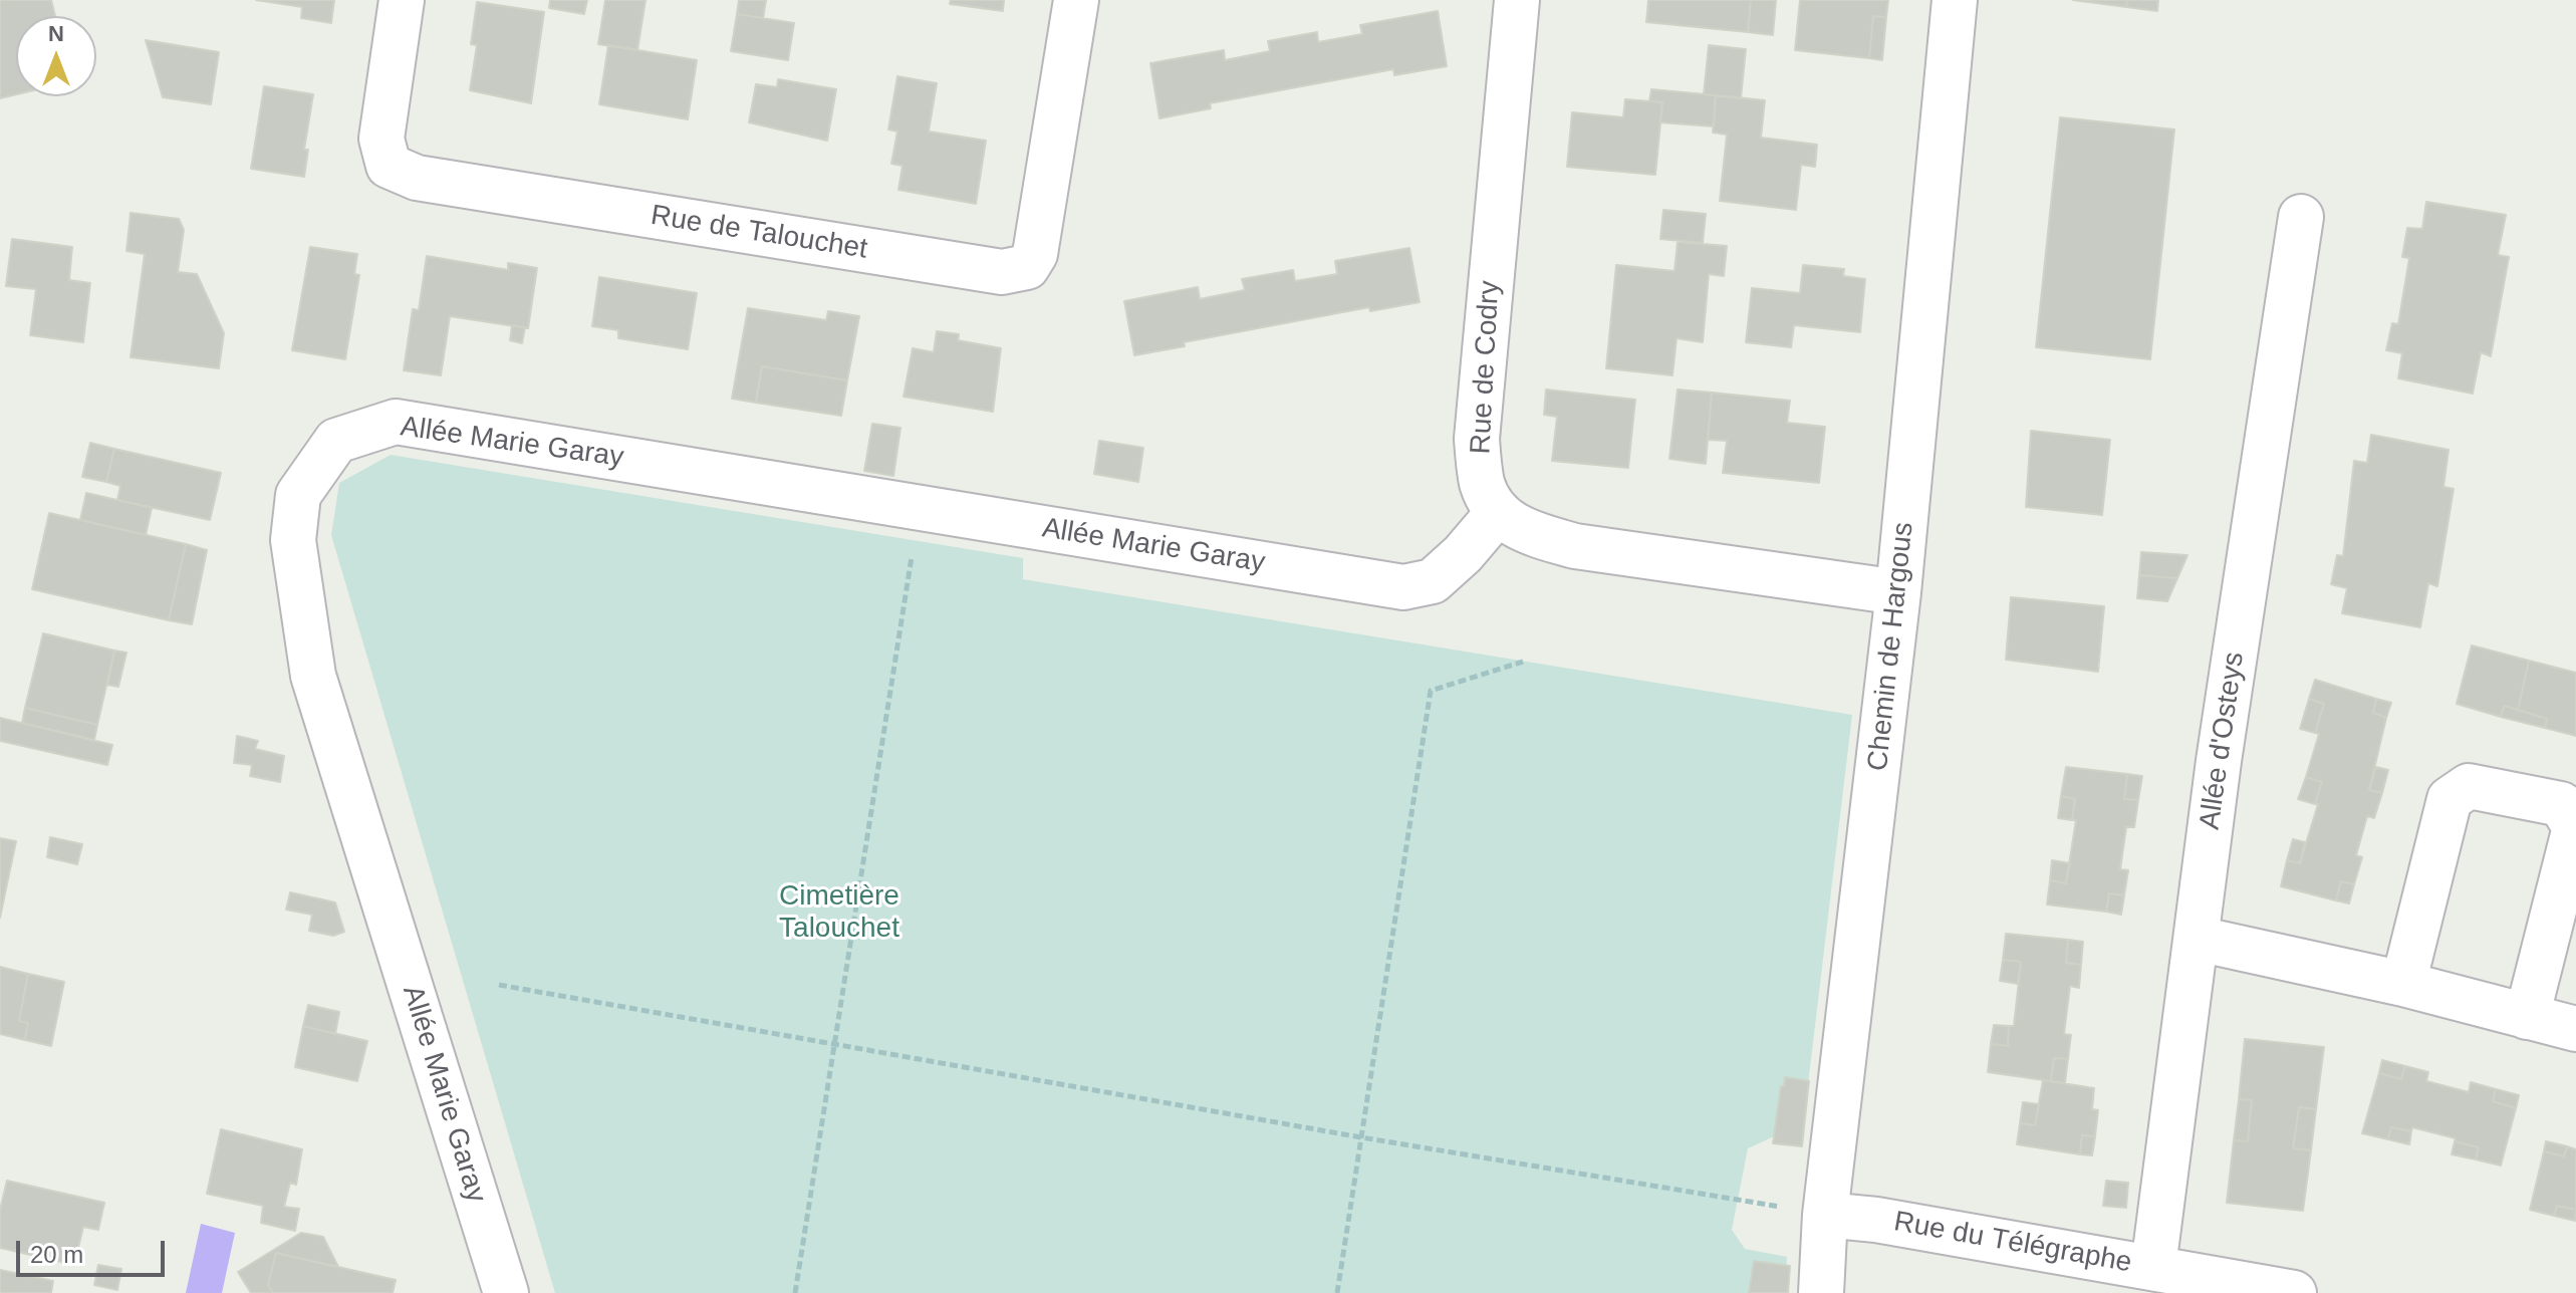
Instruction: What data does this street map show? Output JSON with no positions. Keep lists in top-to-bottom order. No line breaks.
{"streets":{"street":["Rue de Talouchet","Rue de Codry","Allée Marie Garay","Chemin de Hargous","Allée d'Osteys","Rue du Télégraphe"]},"crossings":[["Rue de Codry","Allée Marie Garay"],["Chemin de Hargous","Rue du Télégraphe"],["Allée d'Osteys","Rue du Télégraphe"]],"parks":["Cimetière Talouchet"],"scale_bar":"20 m","north":"top"}
